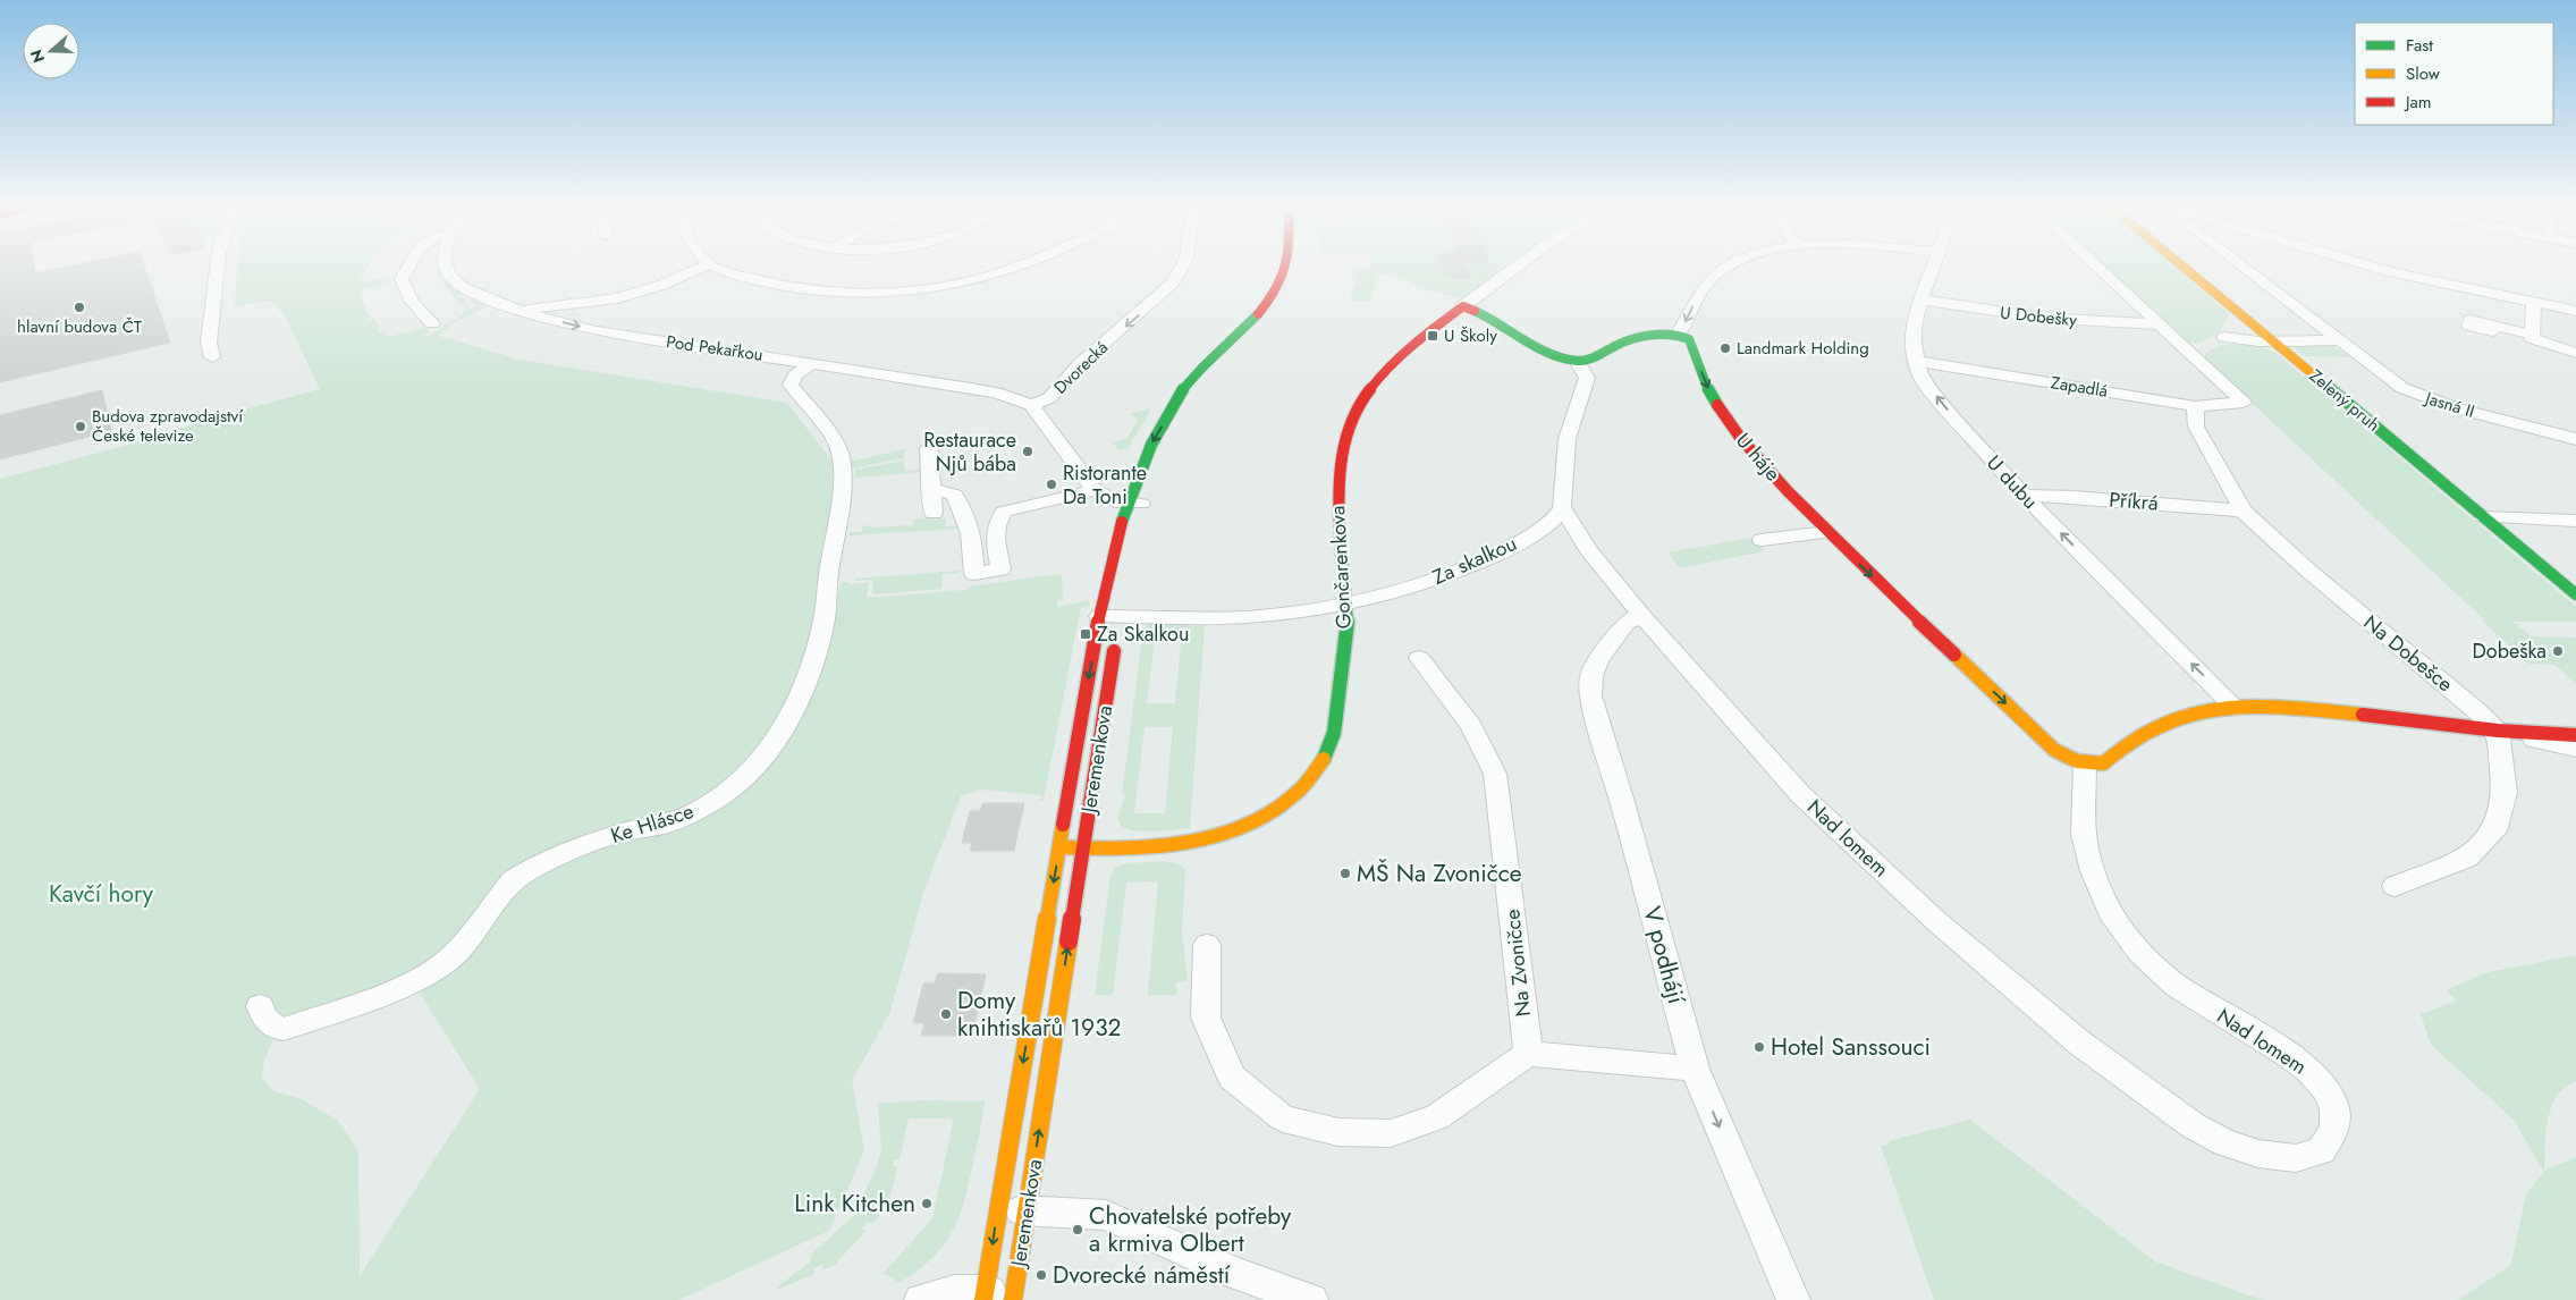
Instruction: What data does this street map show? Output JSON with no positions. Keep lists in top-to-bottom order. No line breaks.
{"streets":{"street":["U Dobešky","Pod Pekařkou","Dvorecká","Zapadlá","Zelený pruh","Jasná II","U háje","U dubu","Příkrá","Za skalkou","Gončarenkova","Na Dobešce","Jeremenkova","Ke Hlásce","Nad lomem","V podhájí","Na Zvoničce"]},"crossings":[["U Dobešky","Zapadlá"],["U Dobešky","U dubu"],["Pod Pekařkou","Dvorecká"],["Pod Pekařkou","Ke Hlásce"],["Dvorecká","Jeremenkova"],["Zapadlá","U dubu"],["Zapadlá","Na Dobešce"],["U háje","Nad lomem"],["U dubu","Příkrá"],["Příkrá","Na Dobešce"],["Za skalkou","Gončarenkova"],["Za skalkou","Jeremenkova"],["Za skalkou","Nad lomem"],["Gončarenkova","Jeremenkova"],["Nad lomem","V podhájí"]],"one_way":["Dvorecká","U háje","U dubu"],"parks":["Kavčí hory"],"places":{"other":["hlavní budova ČT","Landmark Holding","Budova zpravodajství České televize","Restaurace Njů bába","Ristorante Da Toni","Dobeška","MŠ Na Zvoničce","Domy knihtiskařů 1932","Hotel Sanssouci","Link Kitchen","Chovatelské potřeby a krmiva Olbert","Dvorecké náměstí"],"transit":["U Školy","Za Skalkou"]},"legend":["Fast","Slow","Jam"],"north":"left"}
